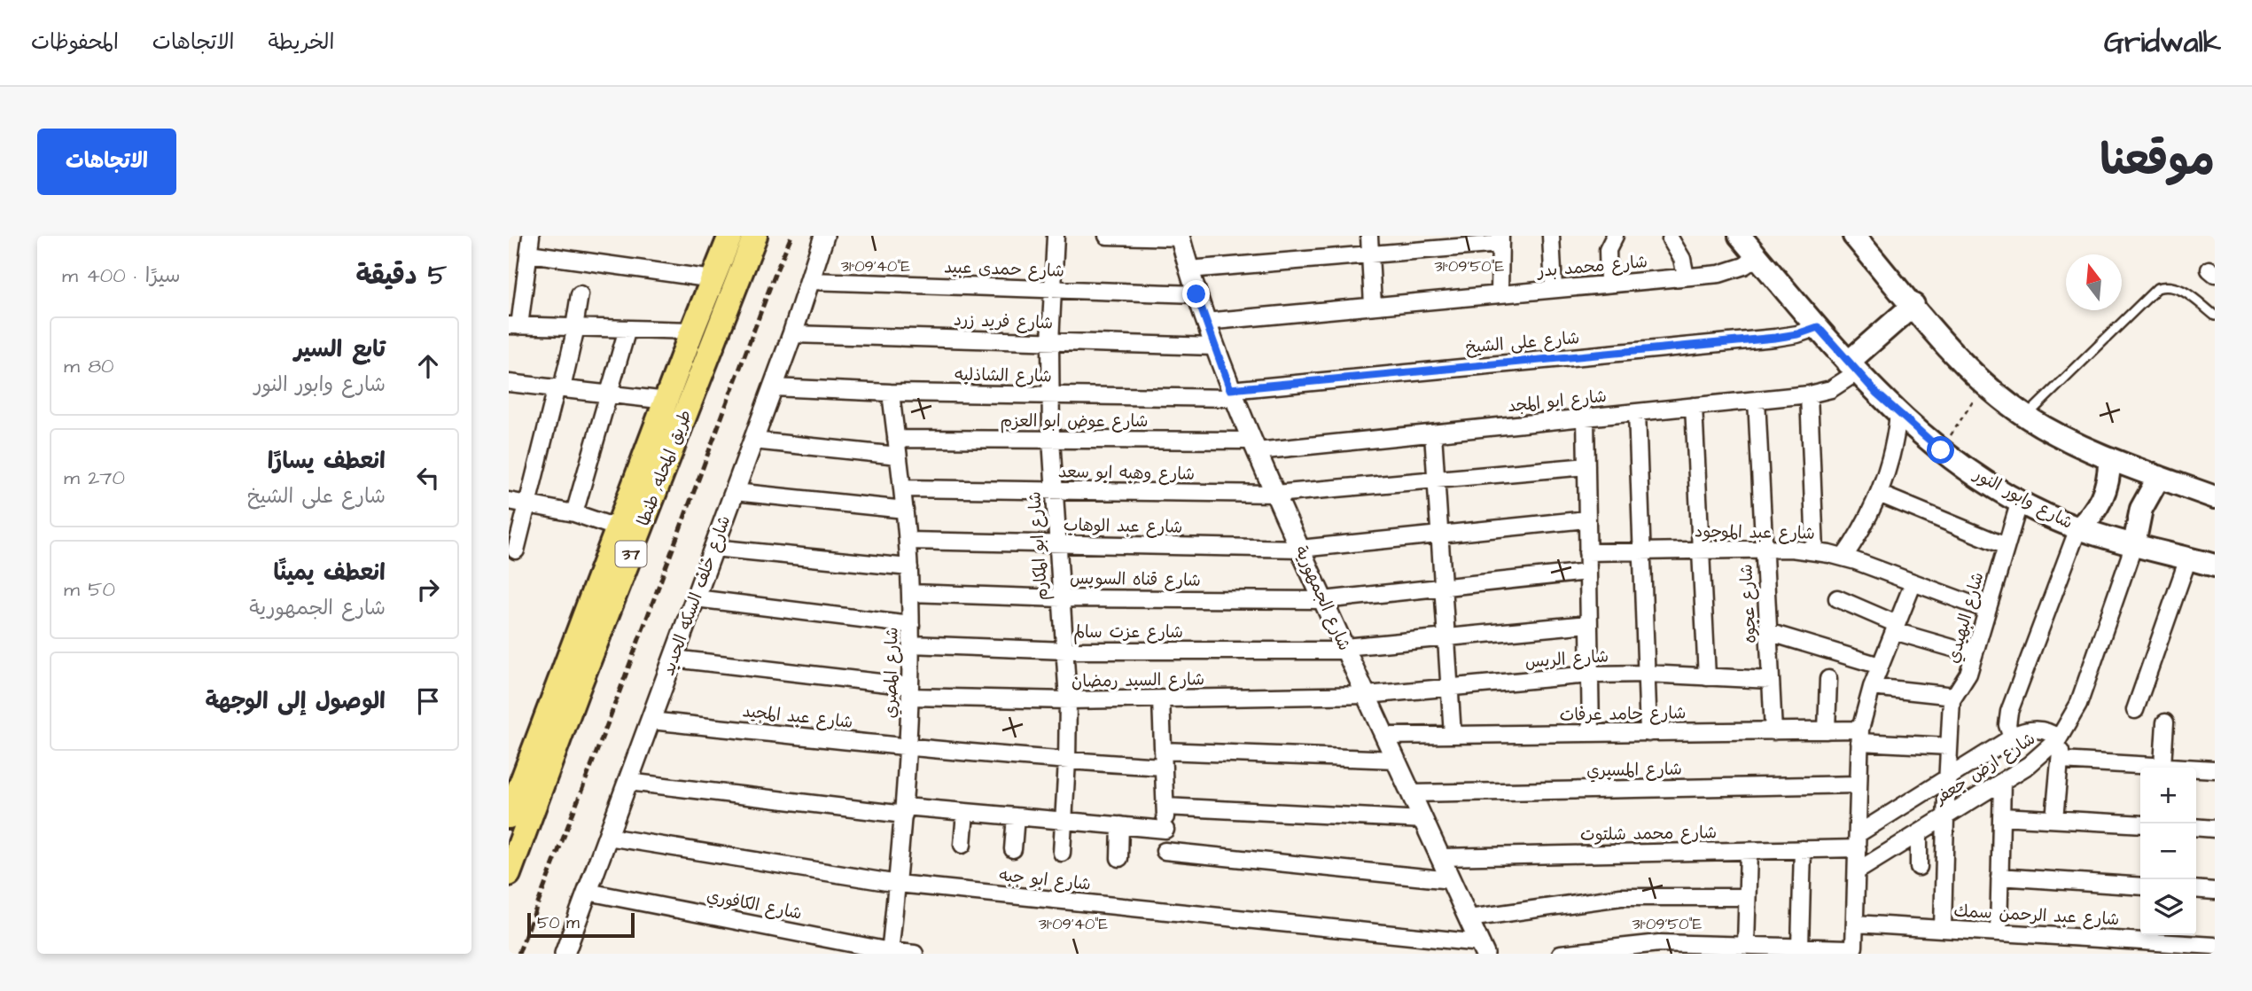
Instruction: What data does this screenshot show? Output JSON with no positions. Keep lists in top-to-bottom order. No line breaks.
{"streets":{"main road":["طريق المحله, طنطا","شارع وابور النور","37"],"street":["شارع محمد بدر","شارع حمدى عبيد","شارع فريد زرد","شارع على الشيخ","شارع الشاذليه","شارع ابو المجد","شارع عوض ابو العزم","شارع وهبه ابو سعد","شارع عبد الوهاب","شارع عبد الموجود","شارع ابو المكارم","شارع قناه السويس","شارع خلف السكه الحديد","شارع الجمهورية","شارع عجوه","شارع البهيدي","شارع عزت سالم","شارع الريس","شارع المصري","شارع السيد رمضان","شارع حامد عرفات","شارع عبد المجيد","شارع ارض جعفر","شارع المسيري","شارع محمد شلتوت","شارع ابو جبه","شارع الكافوري","شارع عبد الرحمن سمك"]},"crossings":[["شارع محمد بدر","شارع وابور النور"],["شارع محمد بدر","شارع الجمهورية"],["شارع حمدى عبيد","شارع ابو المكارم"],["شارع حمدى عبيد","شارع خلف السكه الحديد"],["شارع حمدى عبيد","شارع الجمهورية"],["شارع فريد زرد","شارع ابو المكارم"],["شارع فريد زرد","شارع خلف السكه الحديد"],["شارع فريد زرد","شارع الجمهورية"],["شارع على الشيخ","شارع الشاذليه"],["شارع على الشيخ","شارع وابور النور"],["شارع على الشيخ","شارع الجمهورية"],["شارع الشاذليه","شارع ابو المكارم"],["شارع الشاذليه","شارع خلف السكه الحديد"],["شارع الشاذليه","شارع الجمهورية"],["شارع الشاذليه","شارع المصري"],["شارع ابو المجد","شارع عوض ابو العزم"],["شارع ابو المجد","شارع وابور النور"],["شارع ابو المجد","شارع الجمهورية"],["شارع ابو المجد","شارع عجوه"],["شارع عوض ابو العزم","شارع ابو المكارم"],["شارع عوض ابو العزم","شارع الجمهورية"],["شارع عوض ابو العزم","شارع المصري"],["شارع وهبه ابو سعد","شارع ابو المكارم"],["شارع وهبه ابو سعد","شارع الجمهورية"],["شارع وهبه ابو سعد","شارع المصري"],["شارع وابور النور","شارع البهيدي"],["شارع عبد الوهاب","شارع ابو المكارم"],["شارع عبد الوهاب","شارع الجمهورية"],["شارع عبد الوهاب","شارع المصري"],["شارع عبد الموجود","شارع عجوه"],["شارع عبد الموجود","شارع البهيدي"],["شارع ابو المكارم","شارع قناه السويس"],["شارع ابو المكارم","شارع عزت سالم"],["شارع ابو المكارم","شارع السيد رمضان"],["شارع ابو المكارم","شارع عبد المجيد"],["شارع قناه السويس","شارع الجمهورية"],["شارع قناه السويس","شارع المصري"],["شارع خلف السكه الحديد","شارع السيد رمضان"],["شارع خلف السكه الحديد","شارع عبد المجيد"],["شارع خلف السكه الحديد","شارع ابو جبه"],["شارع خلف السكه الحديد","شارع الكافوري"],["شارع الجمهورية","شارع عزت سالم"],["شارع الجمهورية","شارع الريس"],["شارع الجمهورية","شارع السيد رمضان"],["شارع الجمهورية","شارع حامد عرفات"],["شارع الجمهورية","شارع عبد المجيد"],["شارع الجمهورية","شارع المسيري"],["شارع الجمهورية","شارع محمد شلتوت"],["شارع الجمهورية","شارع ابو جبه"],["شارع عجوه","شارع الريس"],["شارع عجوه","شارع حامد عرفات"],["شارع البهيدي","شارع حامد عرفات"],["شارع البهيدي","شارع ارض جعفر"],["شارع البهيدي","شارع عبد الرحمن سمك"],["شارع عزت سالم","شارع المصري"],["شارع الريس","شارع السيد رمضان"],["شارع المصري","شارع السيد رمضان"],["شارع المصري","شارع عبد المجيد"],["شارع المصري","شارع ابو جبه"],["شارع المصري","شارع الكافوري"],["شارع ارض جعفر","شارع محمد شلتوت"]],"scale_bar":"50 m","north":"top","page":{"header":"Gridwalk","nav":["الخريطة","الاتجاهات","المحفوظات"],"title":"موقعنا","buttons":"الاتجاهات","heading":["5 دقيقة","سيرًا · 400 m"],"list":[["تابع السير","شارع وابور النور","80 m"],["انعطف يسارًا","شارع على الشيخ","270 m"],["انعطف يمينًا","شارع الجمهورية","50 m"],"الوصول إلى الوجهة"],"map_buttons":["+","−"],"scale":"50 m"},"coordinates":["31°09'40\"E","31°09'50\"E"]}
